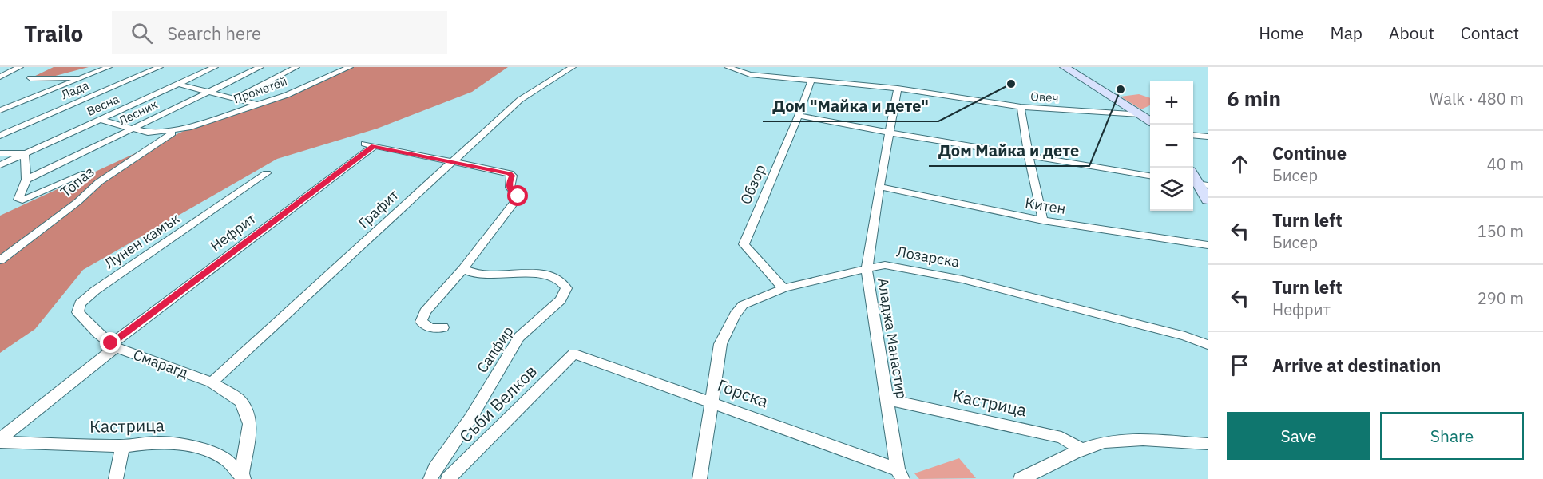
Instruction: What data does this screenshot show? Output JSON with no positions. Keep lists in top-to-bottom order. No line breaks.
{"streets":{"street":["Лада","Прометей","Овеч","Весна","Лесник","Топаз","Обзор","Китен","Графит","Нефрит","Лунен камък","Лозарска","Аладжа Манастир","Сапфир","Смарагд","Горска","Кастрица","Съби Велков"]},"crossings":[["Прометей","Топаз"],["Овеч","Обзор"],["Овеч","Аладжа Манастир"],["Обзор","Лозарска"],["Китен","Аладжа Манастир"],["Графит","Нефрит"],["Графит","Смарагд"],["Нефрит","Лунен камък"],["Нефрит","Смарагд"],["Нефрит","Кастрица"],["Лунен камък","Смарагд"],["Лозарска","Аладжа Манастир"],["Лозарска","Горска"],["Аладжа Манастир","Горска"],["Аладжа Манастир","Кастрица"],["Смарагд","Кастрица"],["Горска","Съби Велков"]],"places":["Дом \"Майка и дете\"","Дом Майка и дете"],"page":{"header":"Trailo","search":"Search here","nav":["Home","Map","About","Contact"],"heading":["6 min","Walk · 480 m"],"map_buttons":["+","−"],"list":[["Continue","Бисер","40 m"],["Turn left","Бисер","150 m"],["Turn left","Нефрит","290 m"],"Arrive at destination"],"buttons":["Save","Share"]}}
